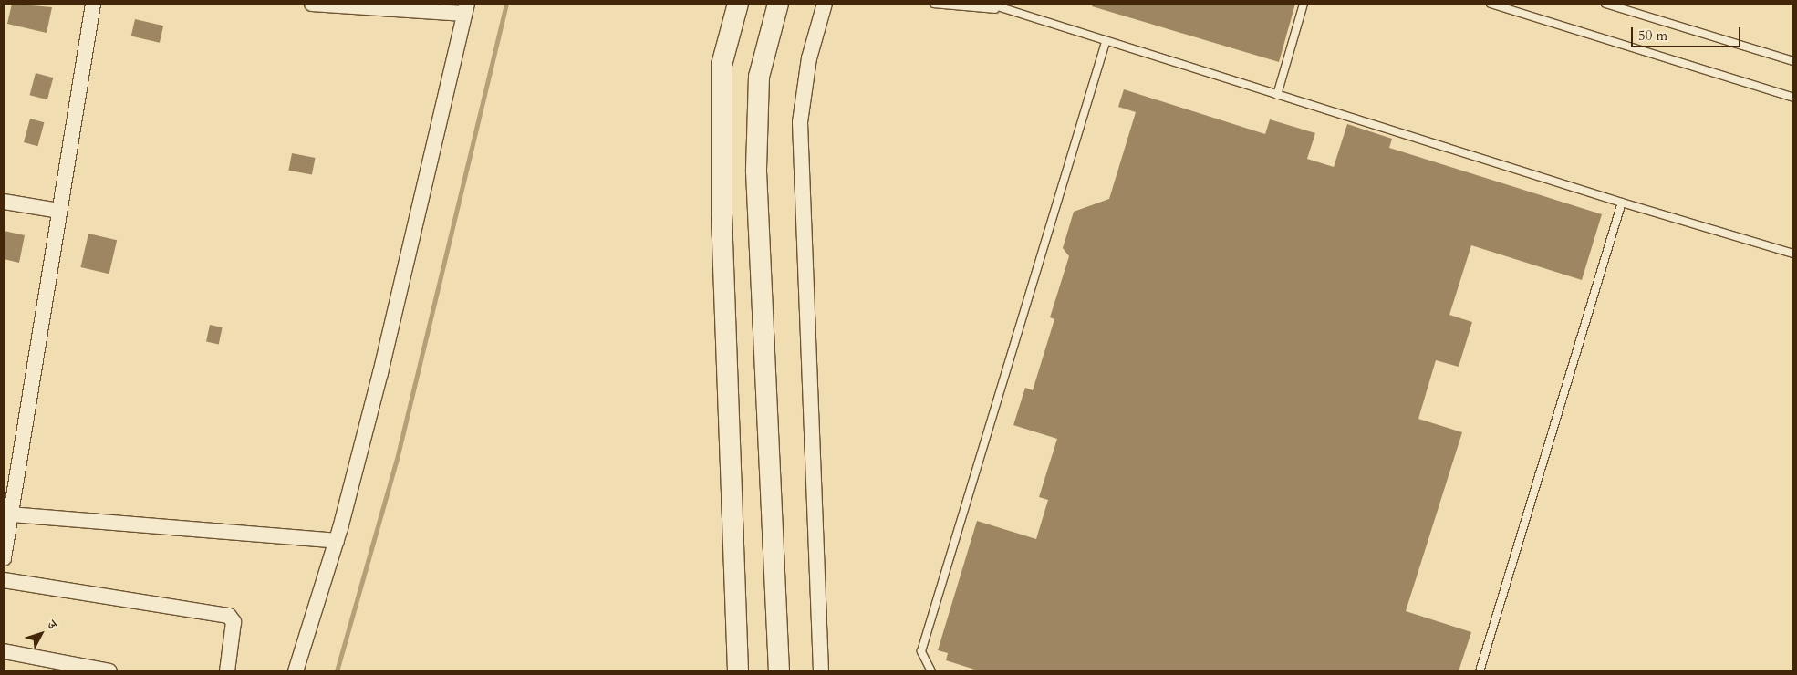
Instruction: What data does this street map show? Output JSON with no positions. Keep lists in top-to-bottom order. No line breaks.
{"scale_bar":"50 m","north":"top right"}
